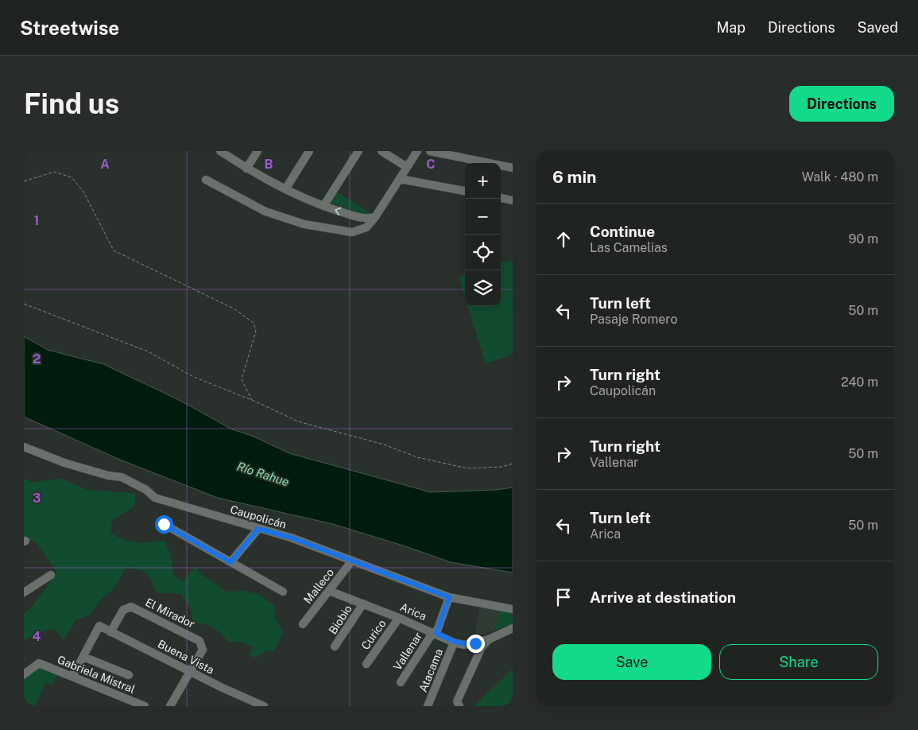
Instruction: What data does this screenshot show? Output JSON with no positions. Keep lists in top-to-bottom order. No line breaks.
{"streets":{"street":["Caupolicán","Malleco","Arica","El Mirador","Biobio","Curico","Vallenar","Buena Vista","Atacama","Gabriela Mistral"]},"crossings":[["Caupolicán","Malleco"],["Caupolicán","Vallenar"],["Malleco","Arica"],["Arica","Biobio"],["Arica","Curico"],["Arica","Vallenar"],["Arica","Atacama"],["El Mirador","Buena Vista"]],"water":["Río Rahue"],"page":{"header":"Streetwise","nav":["Map","Directions","Saved"],"buttons":["Directions",["Save","Share"]],"title":"Find us","heading":["6 min","Walk · 480 m"],"map_buttons":["+","−"],"list":[["Continue","Las Camelias","90 m"],["Turn left","Pasaje Romero","50 m"],["Turn right","Caupolicán","240 m"],["Turn right","Vallenar","50 m"],["Turn left","Arica","50 m"],"Arrive at destination"]},"grid":{"columns":["A","B","C"],"rows":["1","2","3","4"]}}
